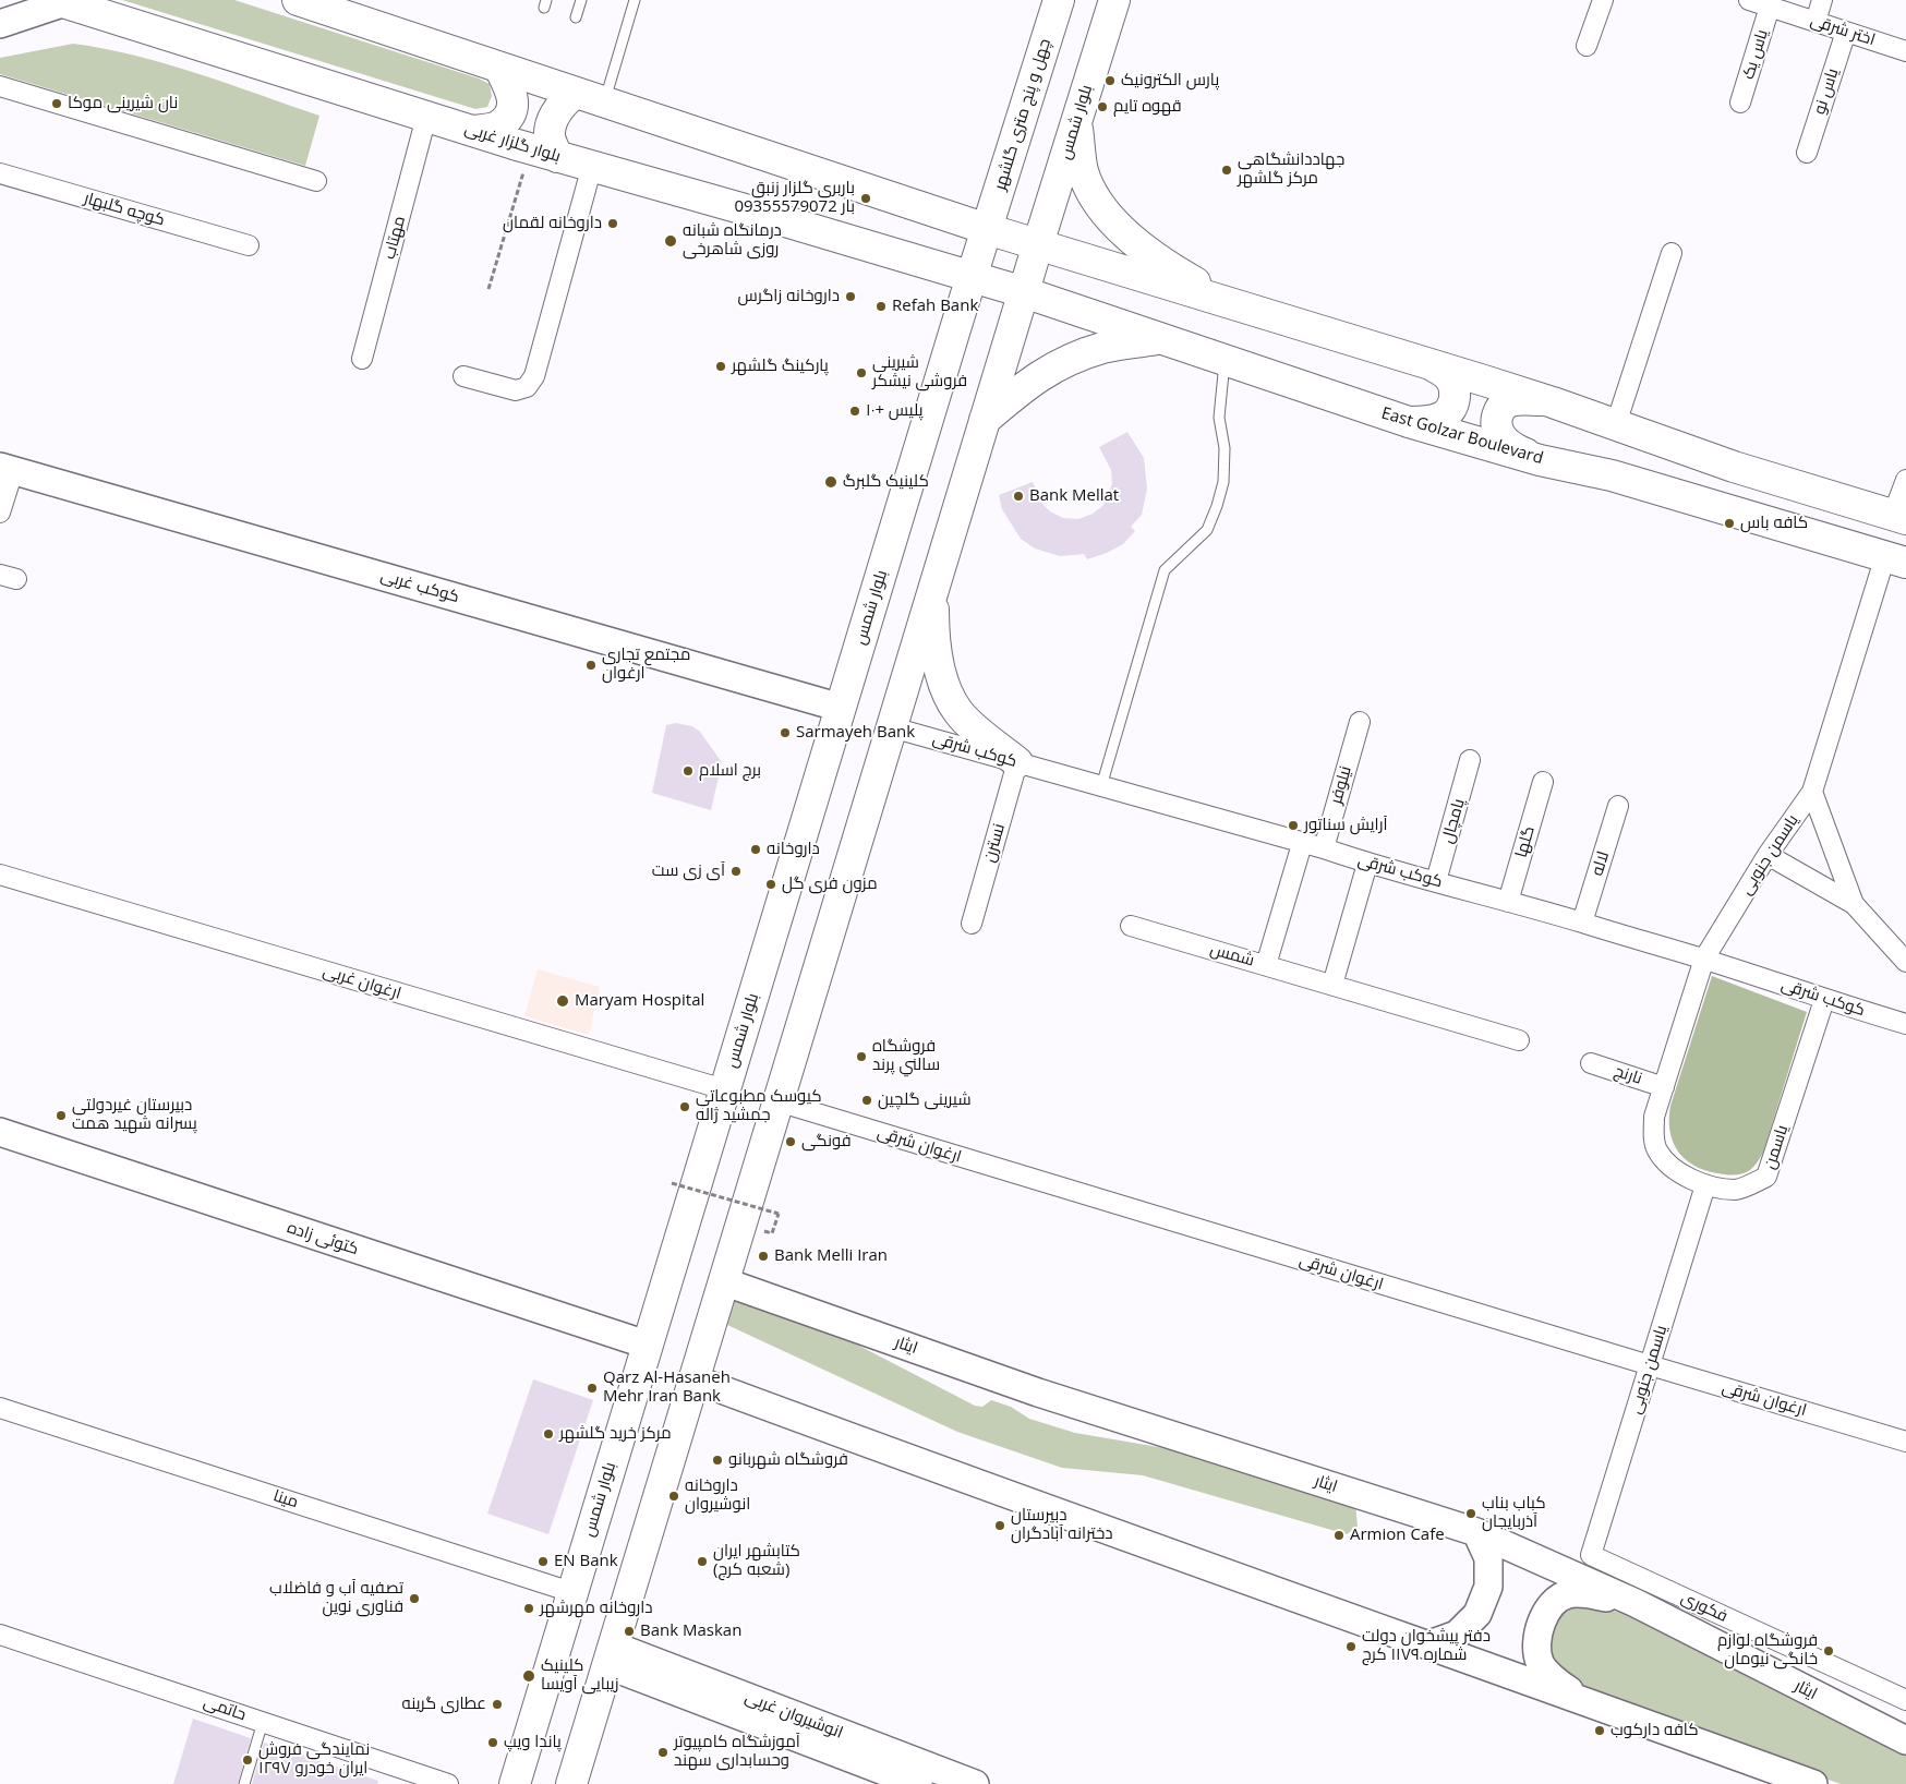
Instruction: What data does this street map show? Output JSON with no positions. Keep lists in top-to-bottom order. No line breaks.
{"streets":{"main road":["چهل و پنج متری گلشهر","بلوار شمس","بلوار گلزار غربی","East Golzar Boulevard","کوکب غربی","کتوئی زاده","ایثار","انوشیروان غربی"],"street":["اختر شرقی","یاس یک","یاس نو","کوچه گلبهار","مهتاب","کوکب شرقی","نیلوفر","پامچال","گلها","نسترن","یاسمن جنوبی","لاله","شمس","ارغوان غربی","نارنج","ارغوان شرقی","یاسمن","مینا","فکوری","حاتمی"]},"crossings":[["اختر شرقی","یاس یک"],["اختر شرقی","یاس نو"],["چهل و پنج متری گلشهر","بلوار شمس"],["چهل و پنج متری گلشهر","بلوار گلزار غربی"],["بلوار شمس","بلوار گلزار غربی"],["بلوار شمس","East Golzar Boulevard"],["بلوار شمس","کوکب غربی"],["بلوار شمس","ارغوان غربی"],["بلوار شمس","کتوئی زاده"],["بلوار شمس","مینا"],["بلوار گلزار غربی","مهتاب"],["بلوار گلزار غربی","East Golzar Boulevard"],["East Golzar Boulevard","یاسمن جنوبی"],["کوکب شرقی","نیلوفر"],["کوکب شرقی","پامچال"],["کوکب شرقی","گلها"],["کوکب شرقی","نسترن"],["کوکب شرقی","یاسمن جنوبی"],["کوکب شرقی","لاله"],["کوکب شرقی","یاسمن"],["یاسمن جنوبی","نارنج"],["یاسمن جنوبی","ارغوان شرقی"],["یاسمن جنوبی","یاسمن"],["یاسمن جنوبی","فکوری"]],"places":["پارس الکترونیک","نان شیرینی موکا","قهوه تایم","جهاددانشگاهی مرکز گلشهر","باربری گلزار زنبق بار 09355579072","داروخانه لقمان","درمانگاه شبانه روزی شاهرخی","داروخانه زاگرس","Refah Bank","پارکینگ گلشهر","شیرینی فروشی نیشکر","پلیس +۱۰","کلینیک گلبرگ","Bank Mellat","کافه باس","مجتمع تجاری ارغوان","Sarmayeh Bank","برج اسلام","آرایش سناتور","داروخانه","آی زی ست","مزون فری گل","Maryam Hospital","فروشگاه سالني پرند","شیرینی گلچین","کیوسک مطبوعاتی جمشید ژاله","دبیرستان غیردولتی پسرانه شهید همت","فونگی","Bank Melli Iran","Qarz Al-Hasaneh Mehr Iran Bank","مرکز خرید گلشهر","فروشگاه شهربانو","داروخانه انوشیروان","کباب بناب آذربايجان","دبيرستان دخترانه آبادگران","Armion Cafe","EN Bank","کتابشهر ایران (شعبه کرج)","تصفیه آب و فاضلاب فناوری نوین","داروخانه مهرشهر","Bank Maskan","دفتر پیشخوان دولت شماره ۱۱۷۹ کرج","فروشگاه لوازم خانگی نیومان","کلینیک زیبایی آویسا","عطاری گرینه","کافه دارکوب","پاندا ویپ","آموزشگاه کامپیوتر وحسابداری سهند","نمایندگی فروش ایران خودرو ۱۲۹۷"]}
